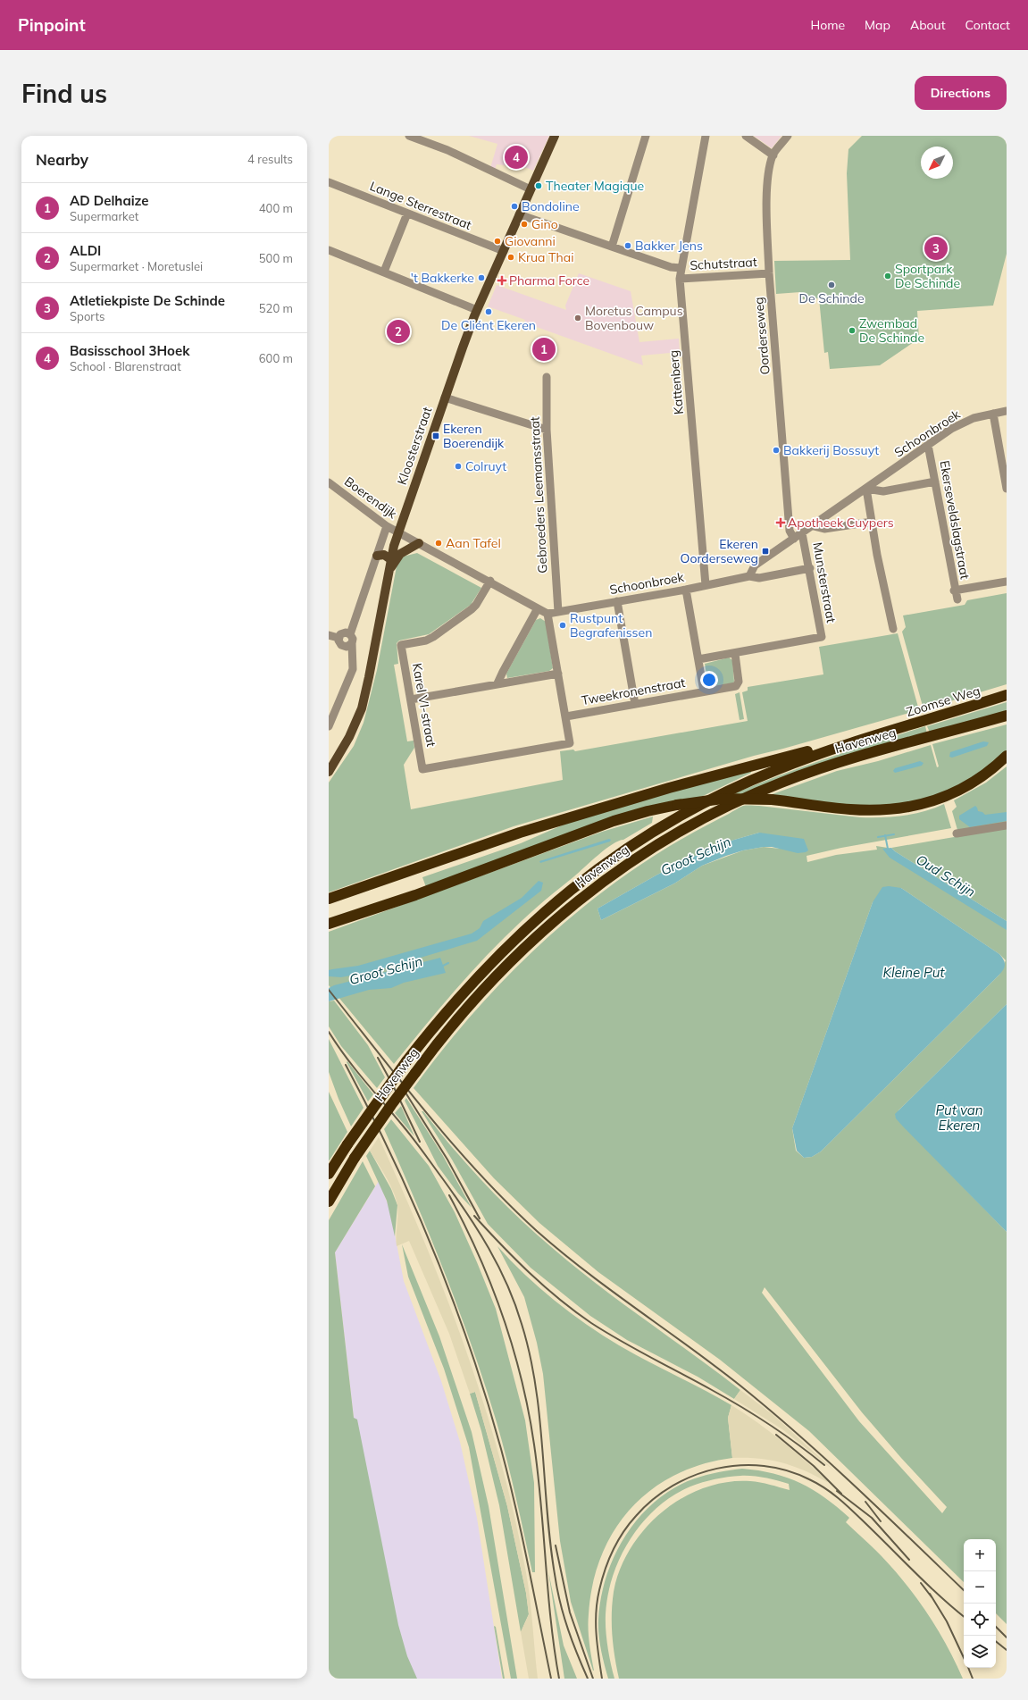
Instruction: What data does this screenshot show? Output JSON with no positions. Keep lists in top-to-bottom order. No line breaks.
{"streets":{"highway":["Zoomse Weg","Havenweg"],"main road":["Kloosterstraat"],"street":["Lange Sterrestraat","Schutstraat","Oorderseweg","Kattenberg","Schoonbroek","Gebroeders Leemansstraat","Boerendijk","Ekerseveldslagstraat","Munsterstraat","Tweekronenstraat","Karel VI-straat"]},"crossings":[["Lange Sterrestraat","Kloosterstraat"],["Schutstraat","Oorderseweg"],["Schutstraat","Kattenberg"],["Oorderseweg","Schoonbroek"],["Kattenberg","Schoonbroek"],["Schoonbroek","Gebroeders Leemansstraat"],["Schoonbroek","Boerendijk"],["Schoonbroek","Ekerseveldslagstraat"],["Schoonbroek","Munsterstraat"],["Kloosterstraat","Boerendijk"],["Boerendijk","Karel VI-straat"],["Munsterstraat","Tweekronenstraat"],["Tweekronenstraat","Karel VI-straat"],["Zoomse Weg","Havenweg"]],"water":["Groot Schijn","Oud Schijn","Kleine Put","Put van Ekeren"],"places":{"other":["Theater Magique","Bondoline","Gino","Giovanni","Bakker Jens","Krua Thai","Sportpark De Schinde","'t Bakkerke","De Schinde","De Cliént Ekeren","Moretus Campus Bovenbouw","Zwembad De Schinde","Bakkerij Bossuyt","Colruyt","Aan Tafel","Rustpunt Begrafenissen"],"health":["Pharma Force","Apotheek Cuypers"],"transit":["Ekeren Boerendijk","Ekeren Oorderseweg"]},"north":"bottom left","page":{"header":"Pinpoint","nav":["Home","Map","About","Contact"],"buttons":"Directions","title":"Find us","heading":["Nearby","4 results"],"pins":["4","3","2","1"],"list":[{"mark":"1","name":"AD Delhaize","note":"Supermarket","value":"400 m"},{"mark":"2","name":"ALDI","note":"Supermarket · Moretuslei","value":"500 m"},{"mark":"3","name":"Atletiekpiste De Schinde","note":"Sports","value":"520 m"},{"mark":"4","name":"Basisschool 3Hoek","note":"School · Blarenstraat","value":"600 m"}],"map_buttons":["+","−"]}}
